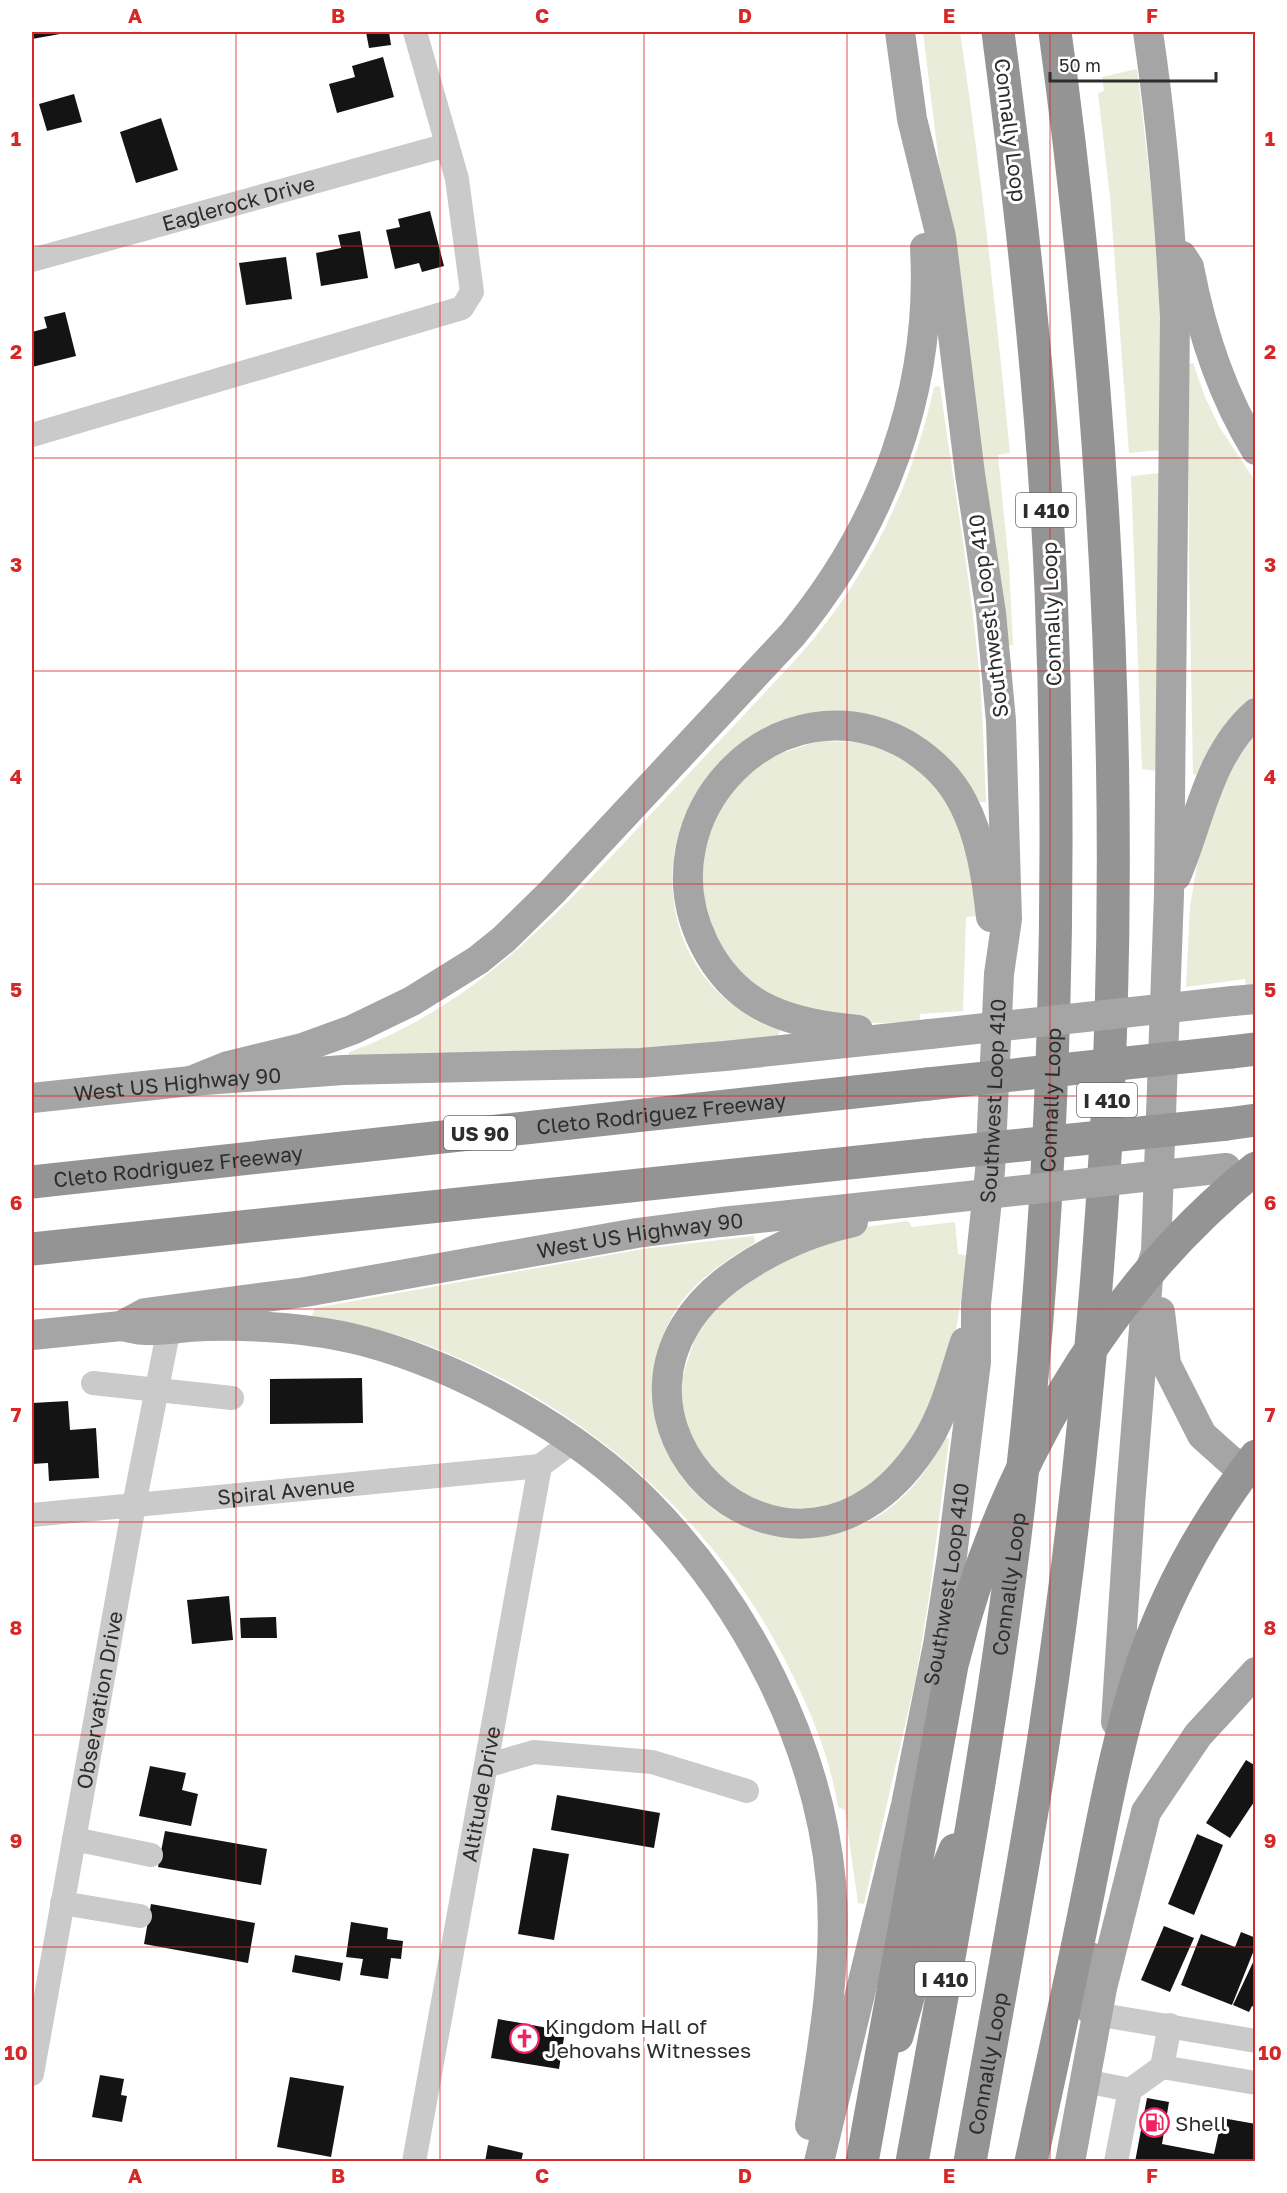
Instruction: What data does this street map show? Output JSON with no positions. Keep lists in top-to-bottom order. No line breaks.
{"streets":{"highway":["Connally Loop","I 410","Cleto Rodriguez Freeway","US 90"],"main road":["Southwest Loop 410","West US Highway 90"],"street":["Eaglerock Drive","Spiral Avenue","Observation Drive","Altitude Drive"]},"crossings":[["Spiral Avenue","Observation Drive"],["Spiral Avenue","Altitude Drive"]],"places":{"church":["Kingdom Hall of Jehovahs Witnesses"],"fuel station":["Shell"]},"scale_bar":"50 m","grid":{"columns":["A","B","C","D","E","F"],"rows":["1","2","3","4","5","6","7","8","9","10"]}}
